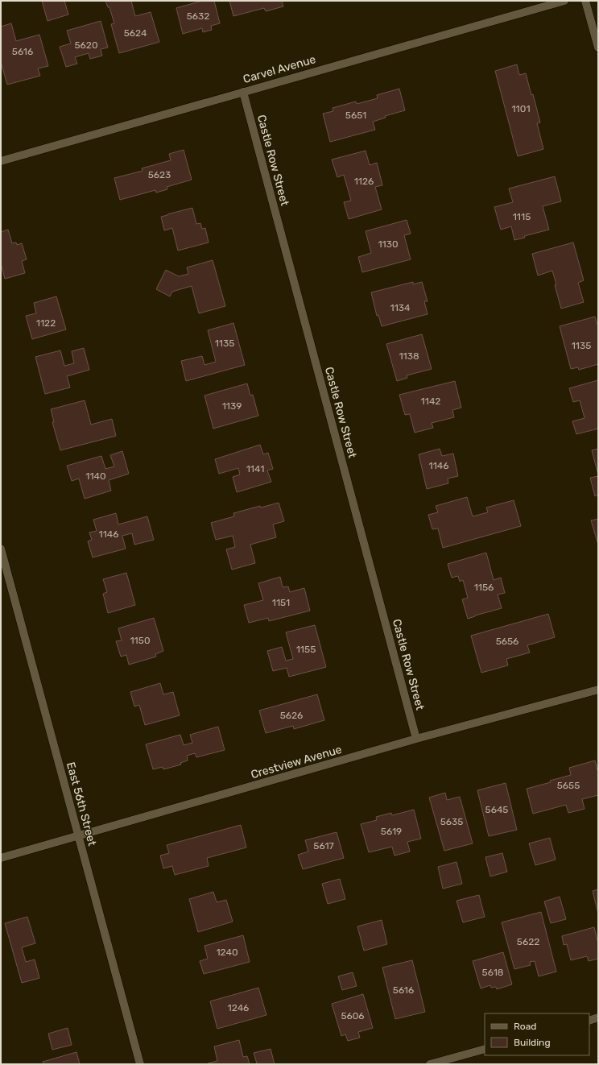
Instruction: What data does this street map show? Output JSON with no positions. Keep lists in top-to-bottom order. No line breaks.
{"streets":{"street":["Carvel Avenue","Castle Row Street","Crestview Avenue","East 56th Street"]},"crossings":[["Carvel Avenue","Castle Row Street"],["Castle Row Street","Crestview Avenue"],["Crestview Avenue","East 56th Street"]],"house_numbers":["5632","5624","5620","5616","1101","5651","5623","1126","1115","1130","1134","1122","1135","1135","1138","1142","1139","1146","1141","1140","1146","1156","1151","1150","5656","1155","5626","5655","5645","5635","5619","5617","5622","1240","5618","5616","1246","5606"],"legend":["Road","Building"]}
